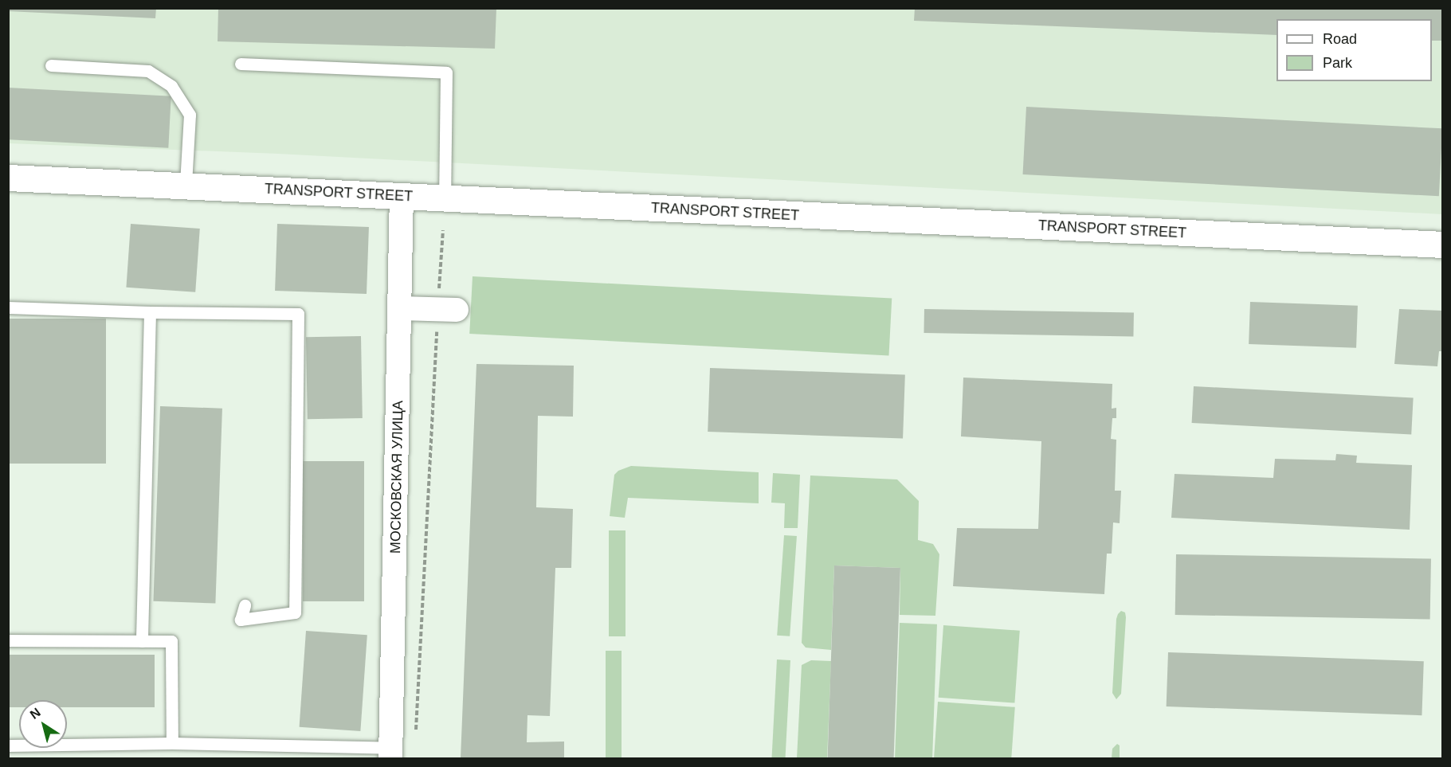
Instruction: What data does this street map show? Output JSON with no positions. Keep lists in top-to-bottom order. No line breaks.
{"streets":{"street":["TRANSPORT STREET","МОСКОВСКАЯ УЛИЦА"]},"crossings":[["TRANSPORT STREET","МОСКОВСКАЯ УЛИЦА"]],"legend":["Road","Park"],"north":"top left"}
